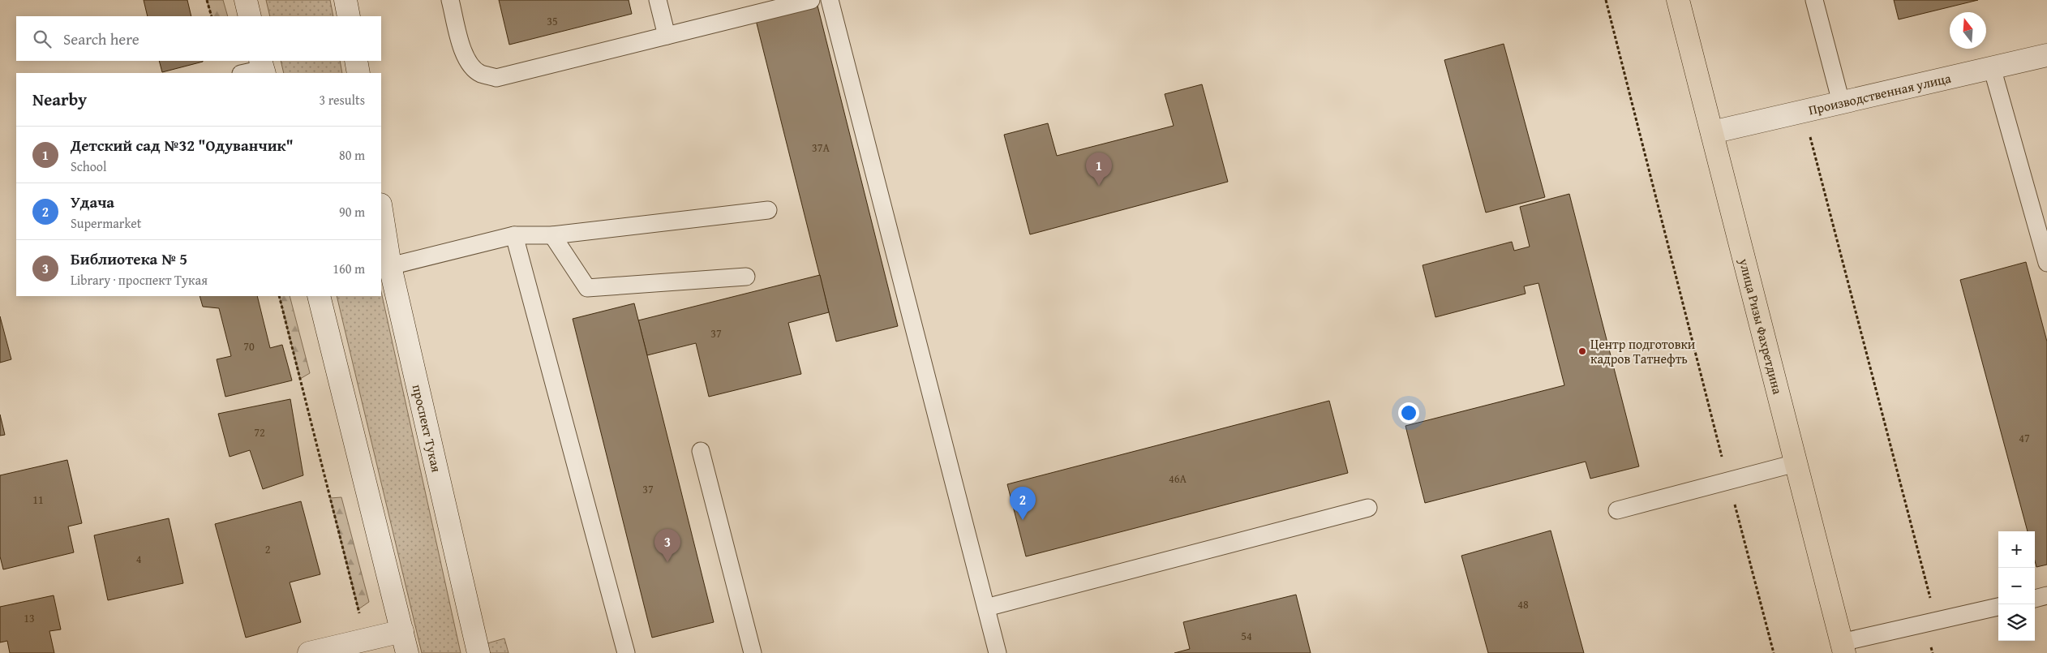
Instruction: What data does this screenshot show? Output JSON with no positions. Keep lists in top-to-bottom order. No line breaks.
{"streets":{"main road":["Производственная улица","улица Ризы Фахретдина","проспект Тукая"]},"crossings":[["Производственная улица","улица Ризы Фахретдина"]],"places":["Центр подготовки кадров Татнефть"],"house_numbers":["35","37А","37","70","72","47","46А","37","11","2","4","48","13","54"],"north":"top","page":{"search":"Search here","heading":["Nearby","3 results"],"list":[{"mark":"1","name":"Детский сад №32 \"Одуванчик\"","note":"School","value":"80 m"},{"mark":"2","name":"Удача","note":"Supermarket","value":"90 m"},{"mark":"3","name":"Библиотека № 5","note":"Library · проспект Тукая","value":"160 m"}],"pins":["1","2","3"],"map_buttons":["+","−"]}}
